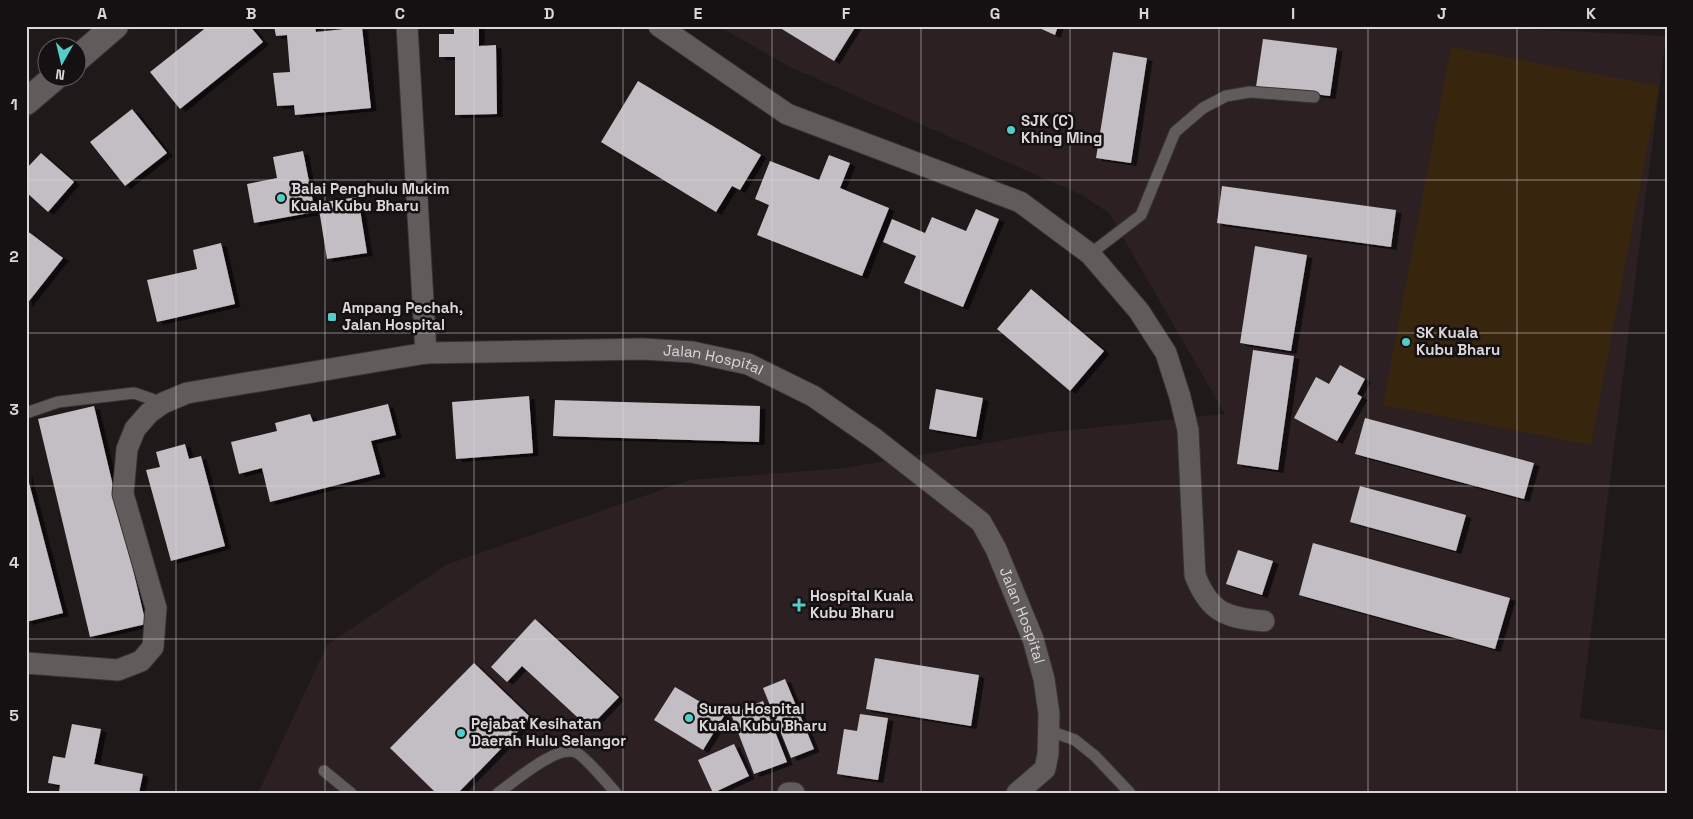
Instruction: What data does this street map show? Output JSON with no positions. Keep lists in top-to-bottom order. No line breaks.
{"streets":{"street":["Jalan Hospital"]},"places":{"other":["SJK (C) Khing Ming","Balai Penghulu Mukim Kuala Kubu Bharu","SK Kuala Kubu Bharu","Surau Hospital Kuala Kubu Bharu","Pejabat Kesihatan Daerah Hulu Selangor"],"transit":["Ampang Pechah, Jalan Hospital"],"health":["Hospital Kuala Kubu Bharu"]},"north":"bottom","grid":{"columns":["A","B","C","D","E","F","G","H","I","J","K"],"rows":["1","2","3","4","5"]}}
